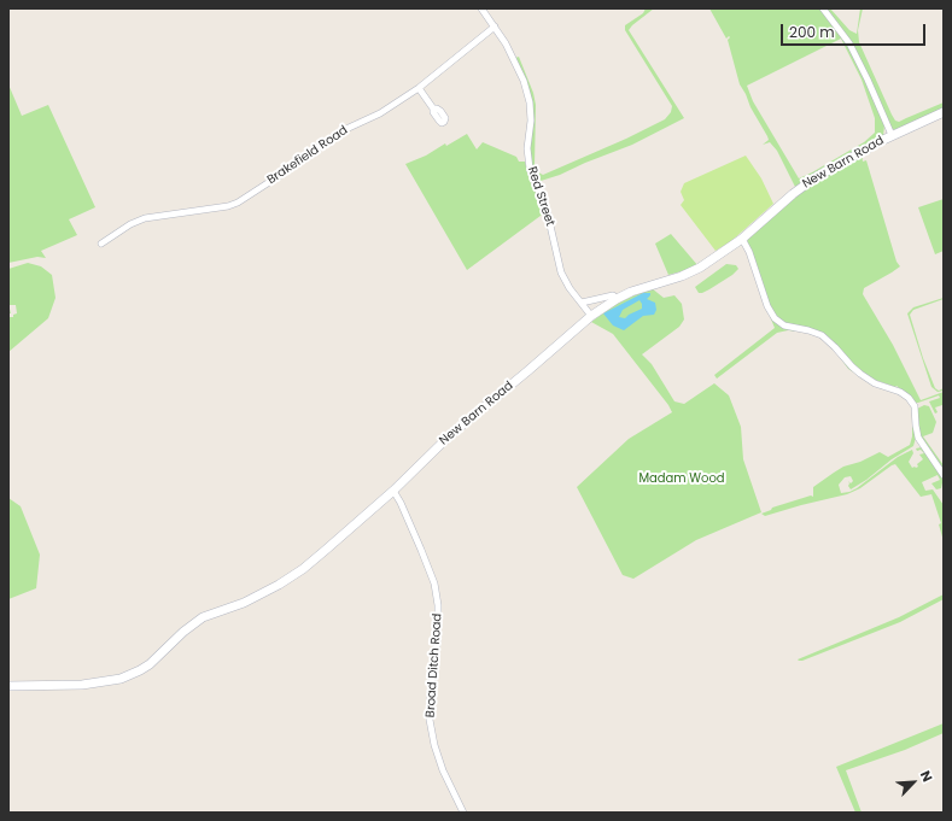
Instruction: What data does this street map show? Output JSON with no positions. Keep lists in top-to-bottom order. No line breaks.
{"streets":{"street":["Brakefield Road","New Barn Road","Red Street","Broad Ditch Road"]},"crossings":[["Brakefield Road","Red Street"],["New Barn Road","Red Street"],["New Barn Road","Broad Ditch Road"]],"parks":["Madam Wood"],"scale_bar":"200 m","north":"top right"}
